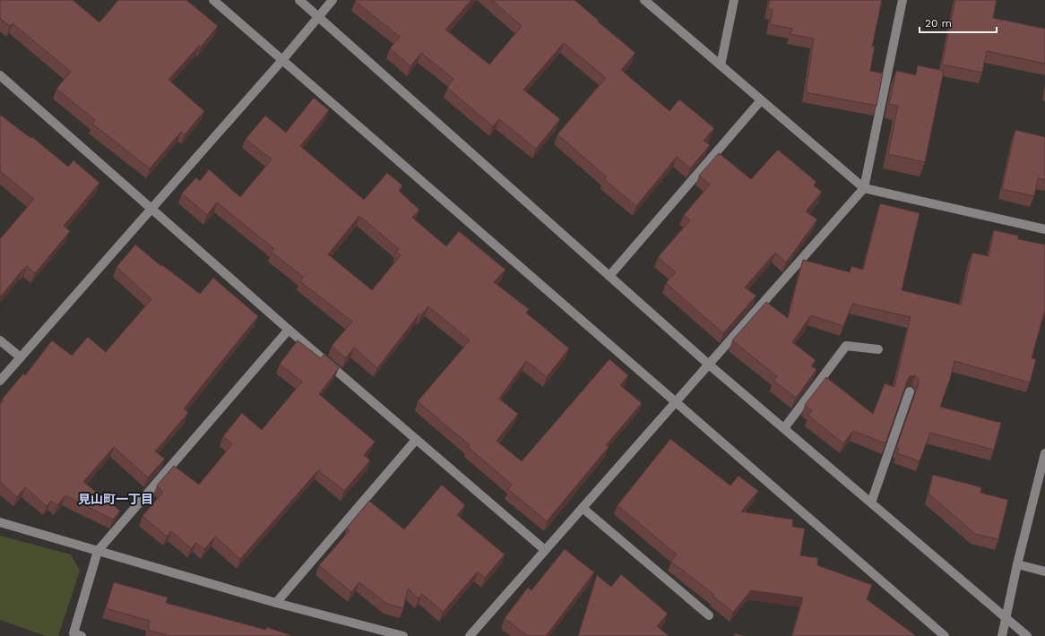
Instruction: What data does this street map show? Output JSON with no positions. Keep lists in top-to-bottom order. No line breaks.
{"districts":["見山町一丁目"],"scale_bar":"20 m"}
